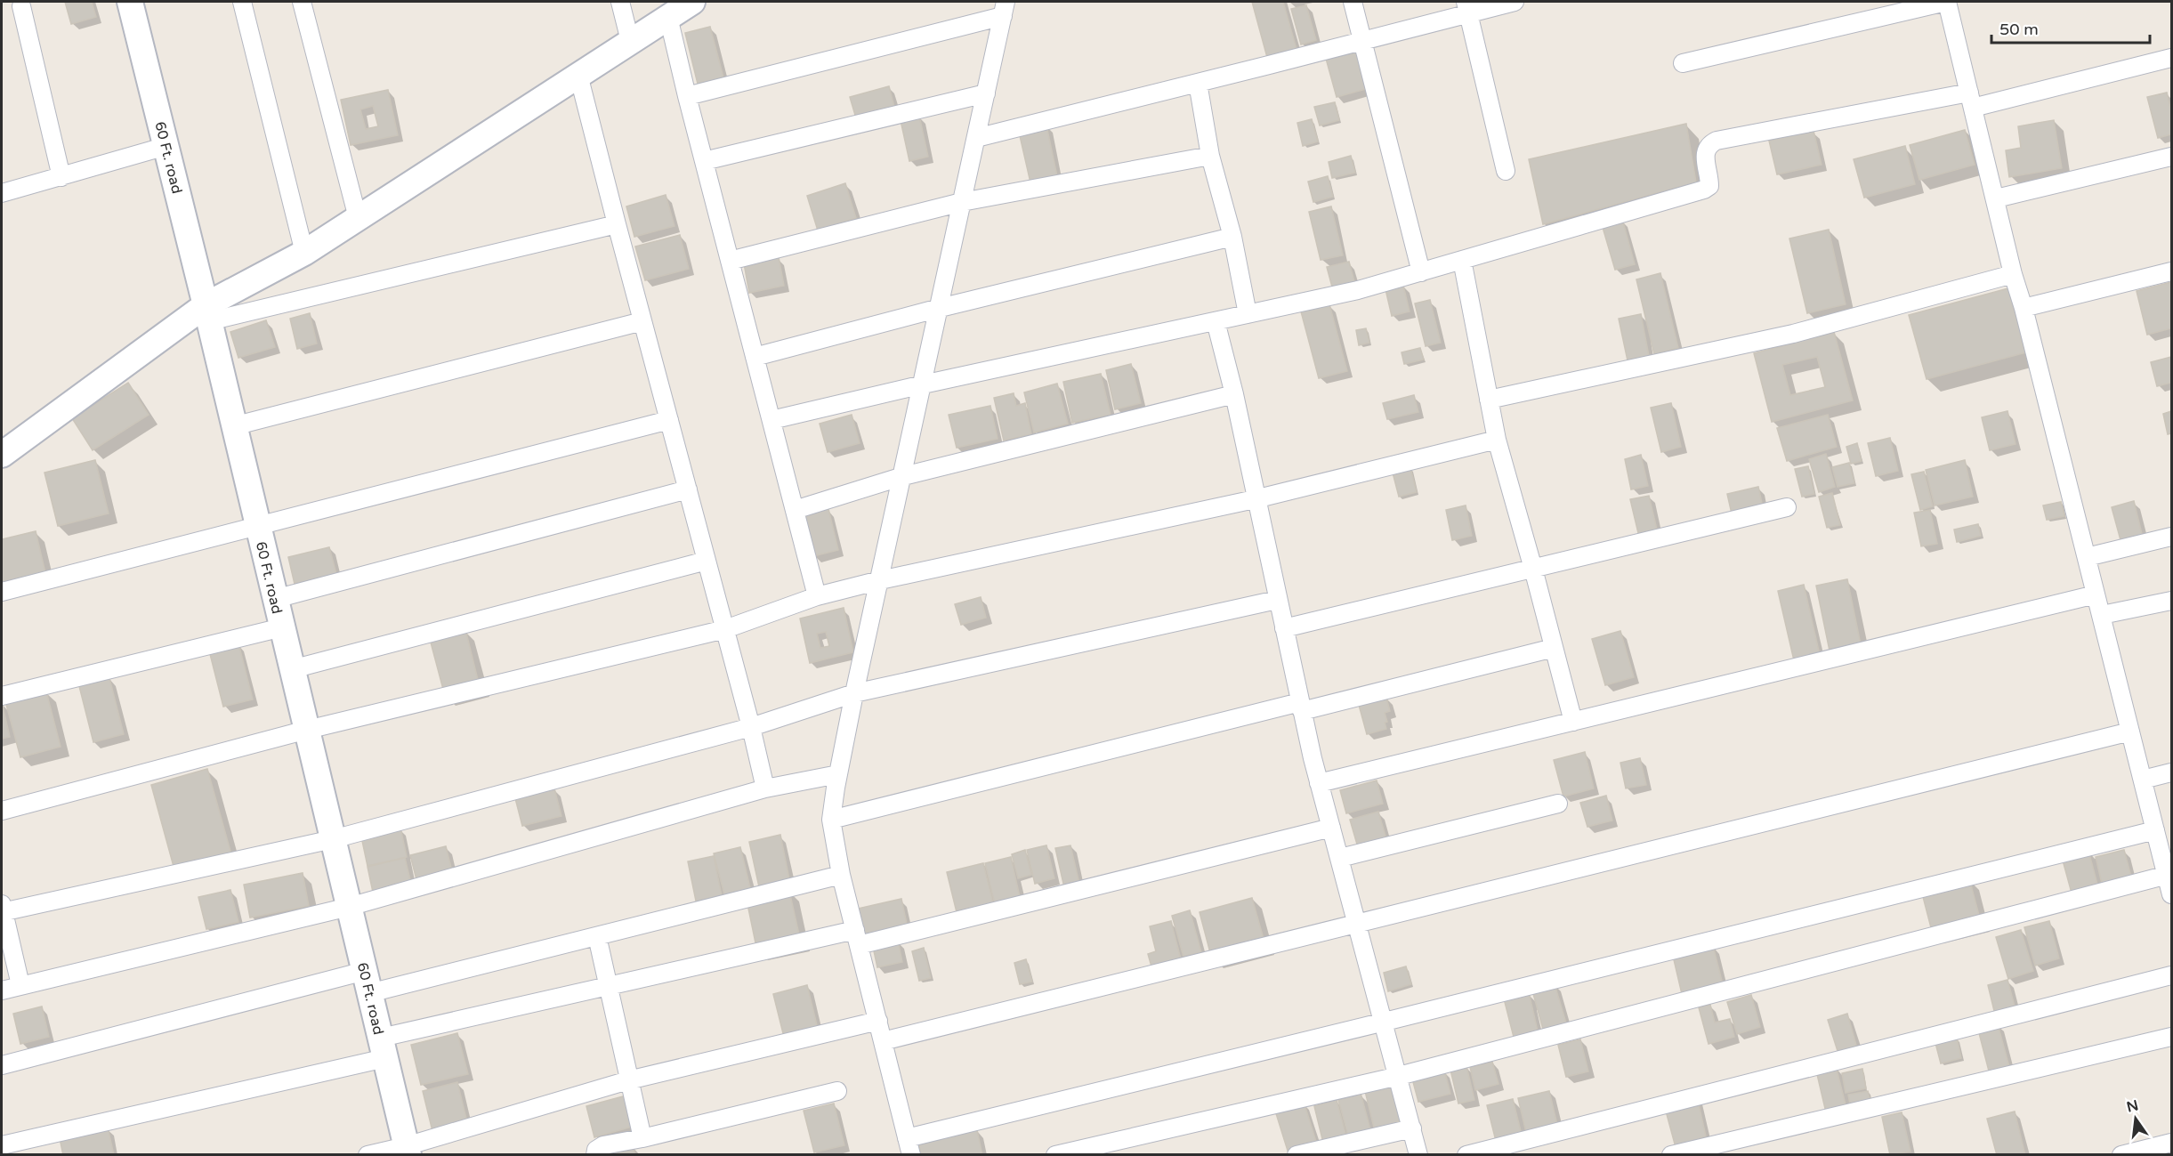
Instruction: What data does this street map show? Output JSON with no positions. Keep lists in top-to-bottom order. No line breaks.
{"streets":{"street":["60 Ft. road"]},"scale_bar":"50 m","north":"top"}
